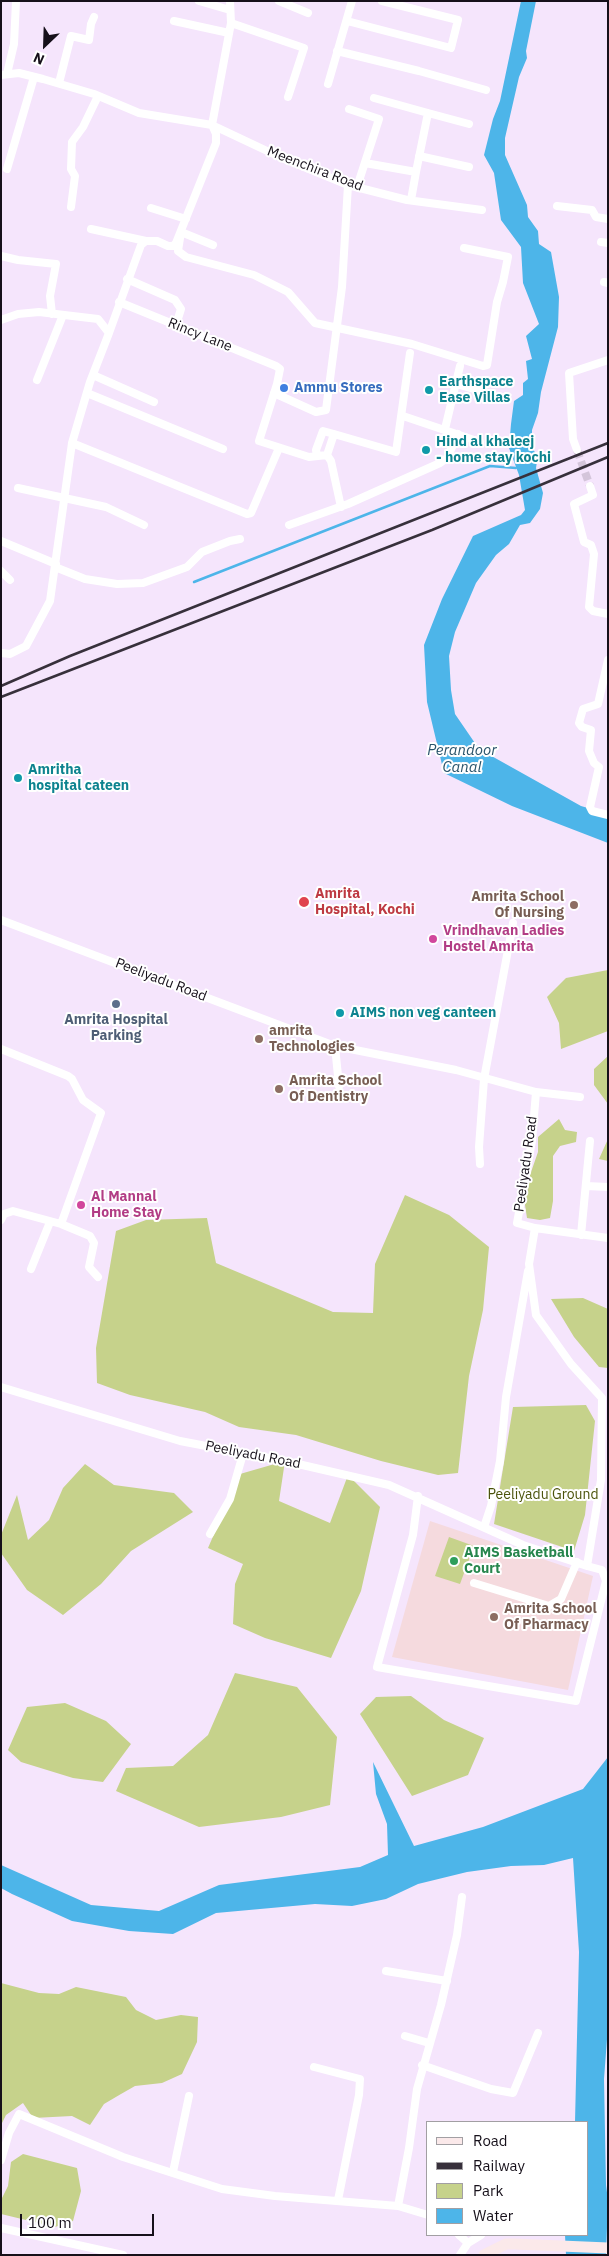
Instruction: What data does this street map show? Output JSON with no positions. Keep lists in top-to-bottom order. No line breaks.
{"streets":{"street":["Meenchira Road","Rincy Lane","Peeliyadu Road"]},"water":["Perandoor Canal"],"parks":["Peeliyadu Ground"],"places":["Ammu Stores","Earthspace Ease Villas","Hind al khaleej - home stay kochi","Amritha hospital cateen","Amrita Hospital, Kochi","Amrita School Of Nursing","Vrindhavan Ladies Hostel Amrita","Amrita Hospital Parking","AIMS non veg canteen","amrita Technologies","Amrita School Of Dentistry","Al Mannal Home Stay","AIMS Basketball Court","Amrita School Of Pharmacy"],"legend":["Road","Railway","Park","Water"],"scale_bar":"100 m","north":"bottom left"}
